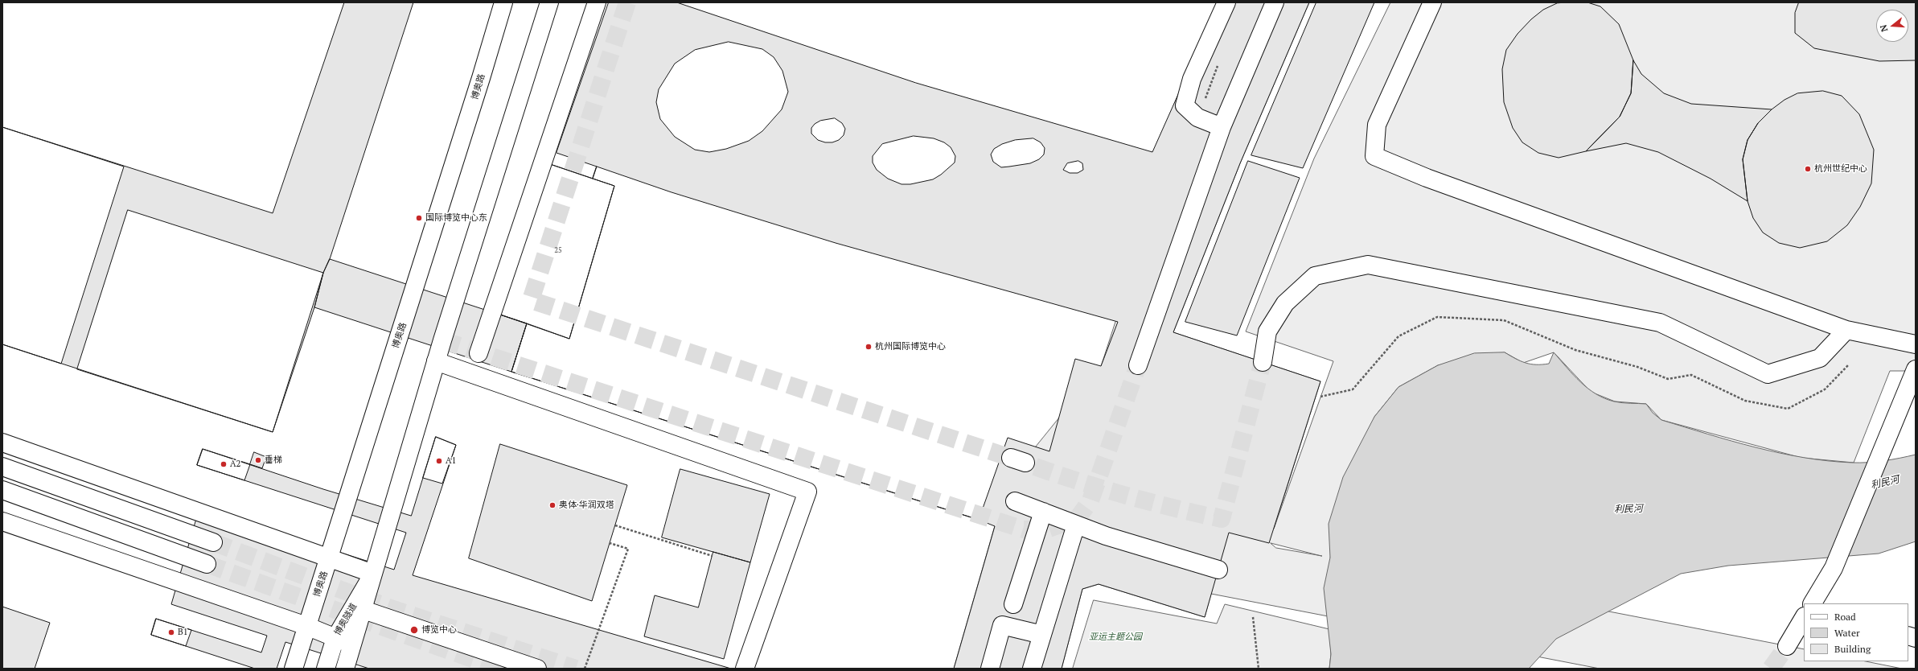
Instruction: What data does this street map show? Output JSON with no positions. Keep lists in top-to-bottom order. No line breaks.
{"streets":{"main road":["博奥路","博奥隧道"]},"water":["利民河"],"parks":["亚运主题公园"],"places":["杭州世纪中心","国际博览中心东","杭州国际博览中心","垂梯","A1","A2","奥体·华润双塔","博览中心","B1"],"house_numbers":["25"],"legend":["Road","Water","Building"],"north":"left"}
